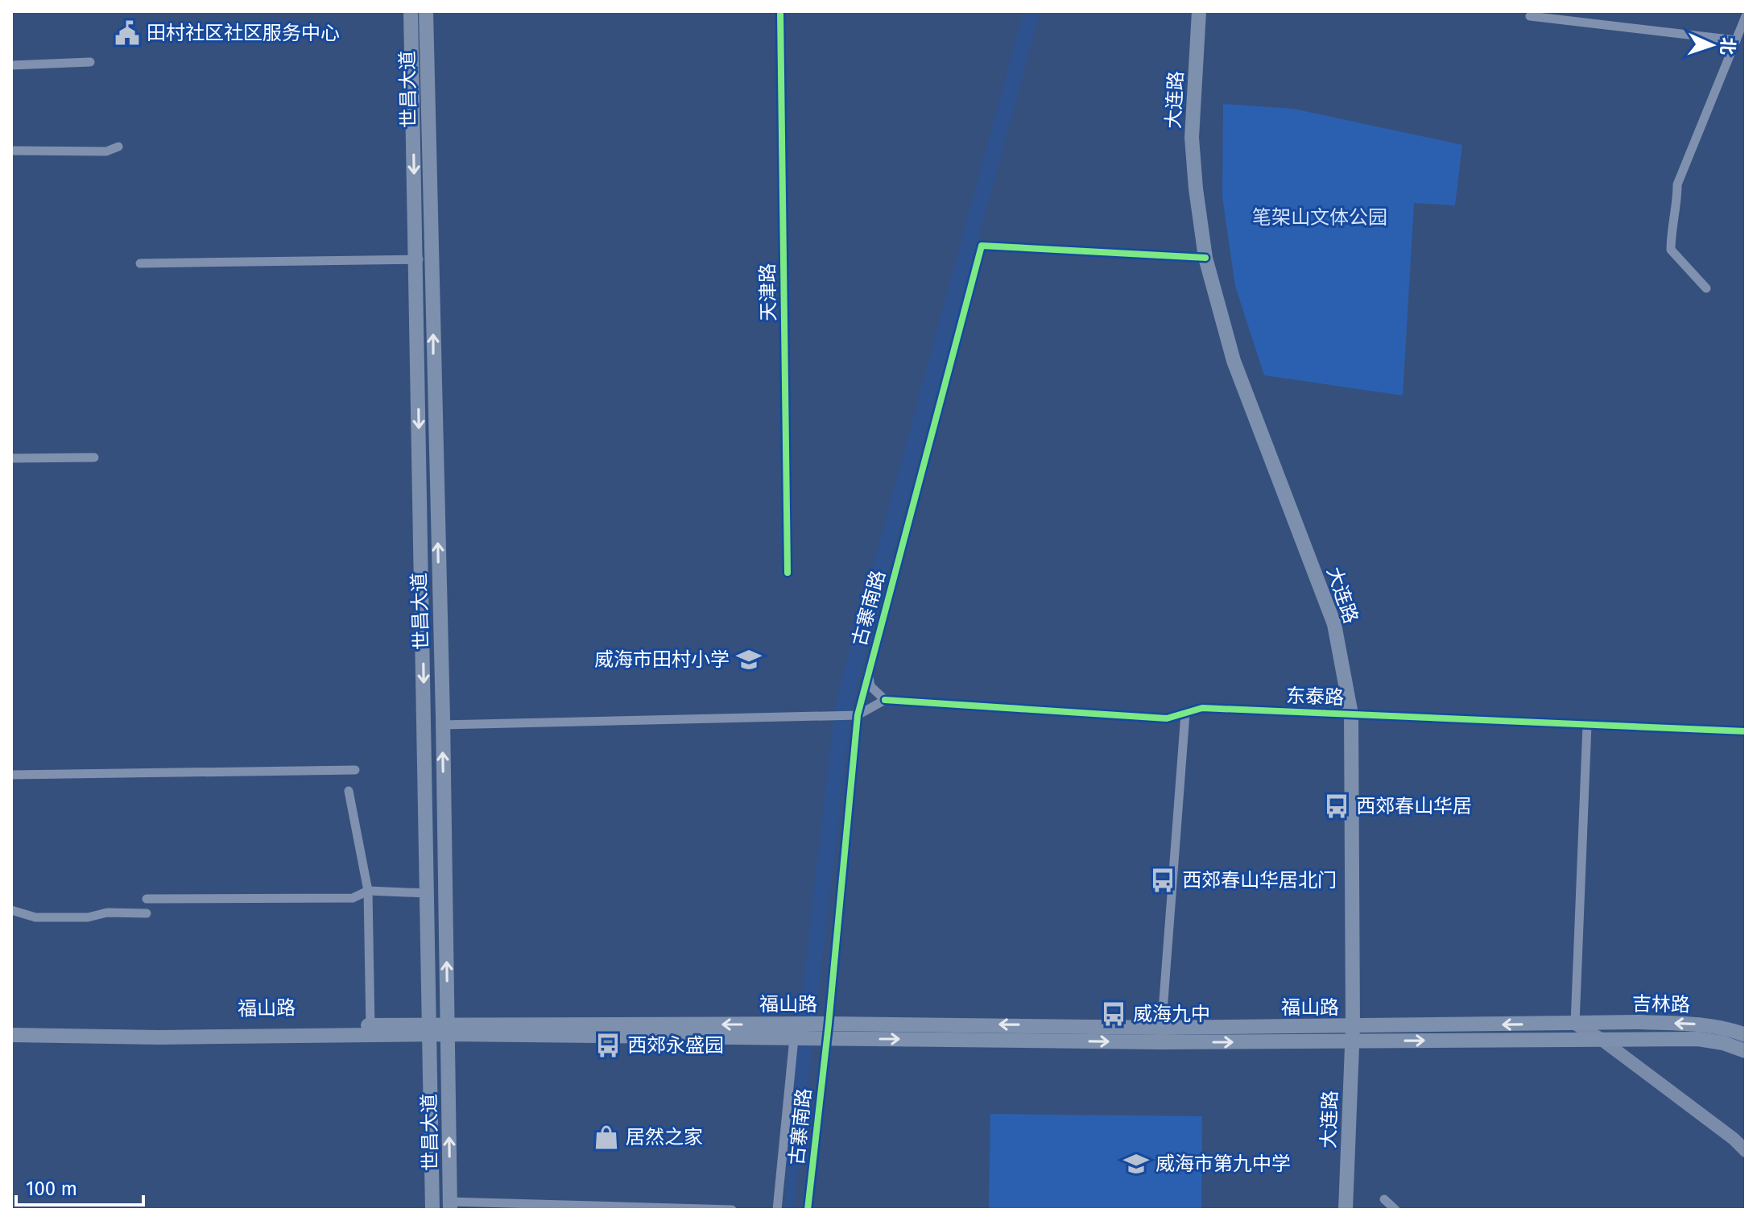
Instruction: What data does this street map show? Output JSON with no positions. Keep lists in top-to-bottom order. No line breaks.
{"streets":{"main road":["世昌大道","大连路","福山路","吉林路"],"street":["天津路","古寨南路","东泰路"]},"crossings":[["世昌大道","福山路"],["大连路","古寨南路"],["大连路","东泰路"],["大连路","福山路"],["古寨南路","福山路"],["福山路","吉林路"]],"parks":["笔架山文体公园"],"places":{"public building":["田村社区社区服务中心"],"school or university":["威海市田村小学","威海市第九中学"],"bus stop":["西郊春山华居","西郊春山华居北门","威海九中","西郊永盛园"],"shop":["居然之家"]},"scale_bar":"100 m","north":"right"}
